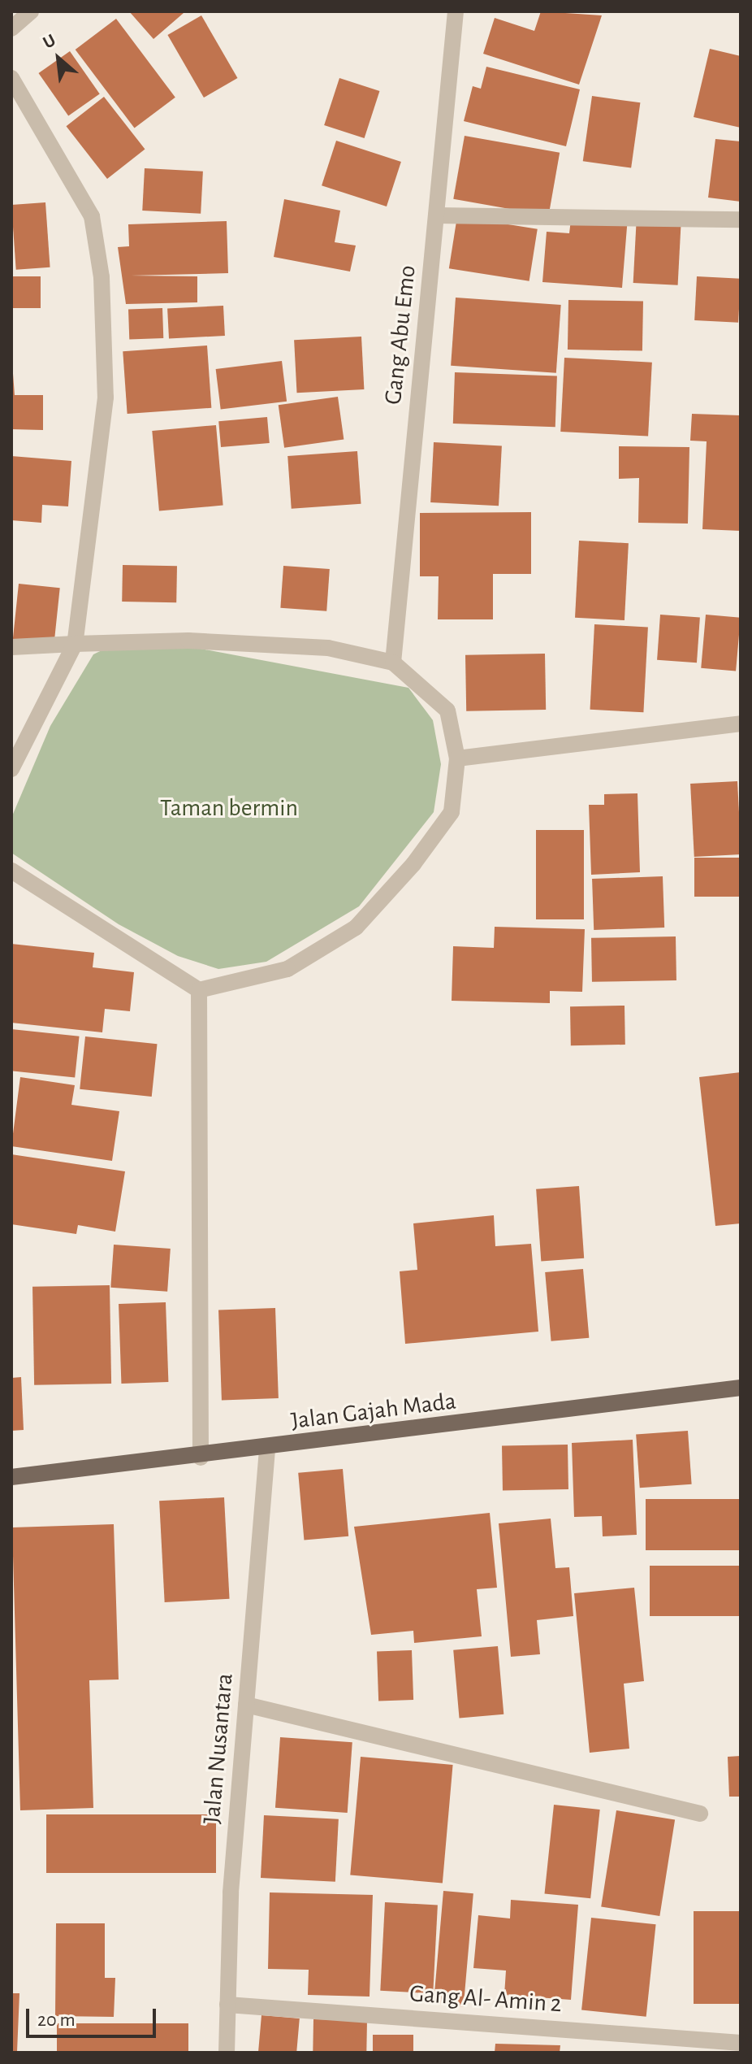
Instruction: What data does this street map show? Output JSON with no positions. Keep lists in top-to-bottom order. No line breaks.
{"streets":{"main road":["Jalan Gajah Mada"],"street":["Gang Abu Emo","Jalan Nusantara","Gang Al- Amin 2"]},"crossings":[["Jalan Gajah Mada","Jalan Nusantara"],["Jalan Nusantara","Gang Al- Amin 2"]],"parks":["Taman bermin"],"scale_bar":"20 m","north":"top left"}
